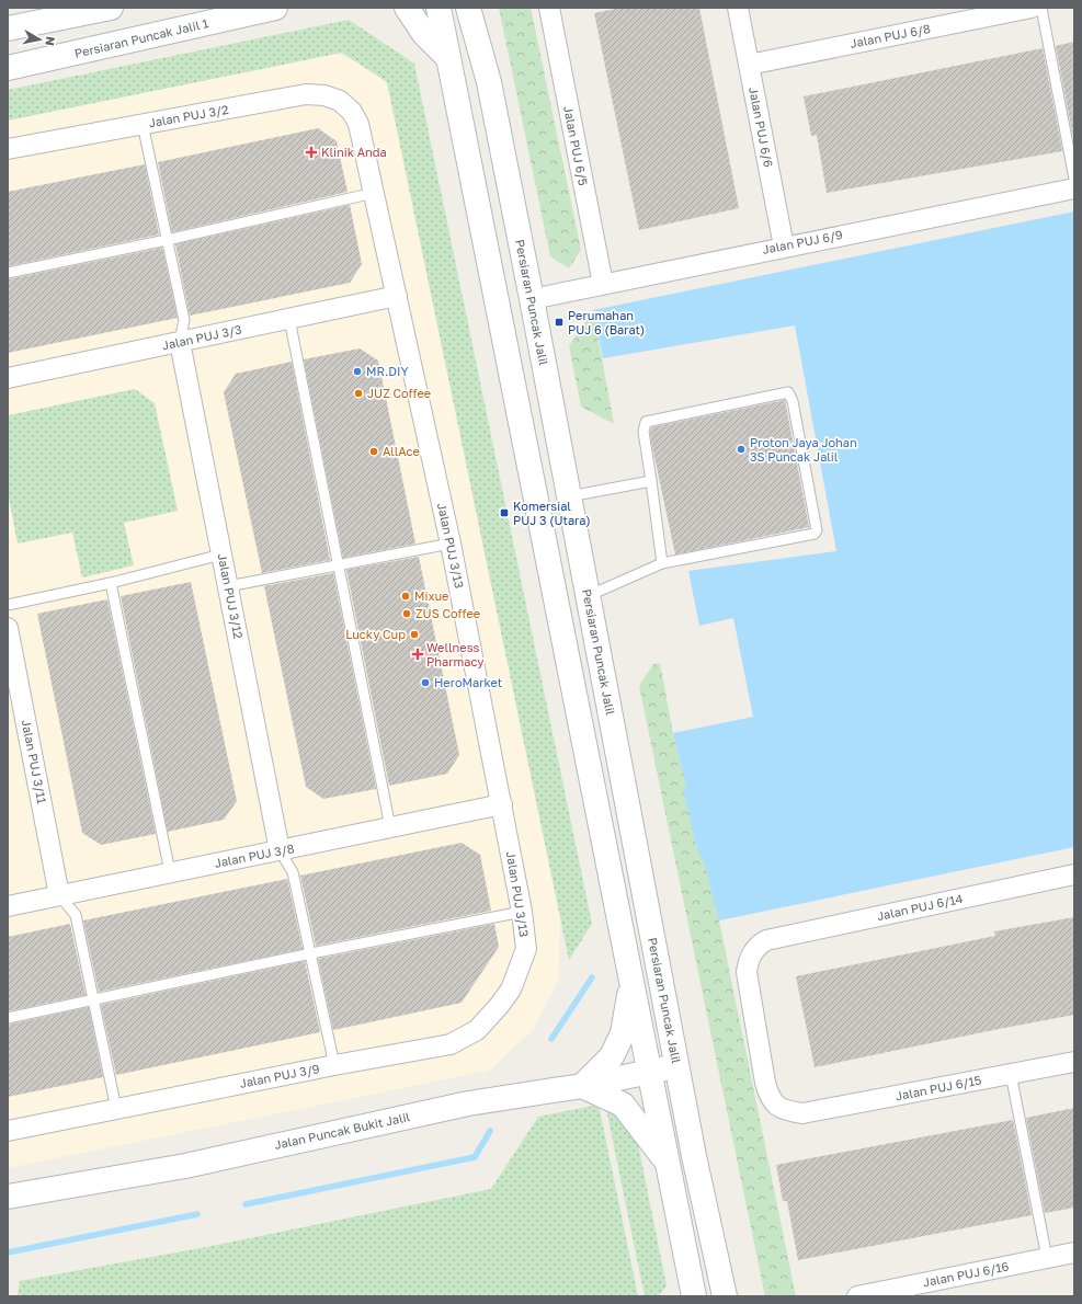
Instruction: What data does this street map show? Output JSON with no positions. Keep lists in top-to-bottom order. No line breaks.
{"streets":{"main road":["Persiaran Puncak Jalil 1","Persiaran Puncak Jalil","Jalan Puncak Bukit Jalil"],"street":["Jalan PUJ 6/8","Jalan PUJ 3/2","Jalan PUJ 6/6","Jalan PUJ 6/5","Jalan PUJ 6/9","Jalan PUJ 3/3","Jalan PUJ 3/13","Jalan PUJ 3/12","Jalan PUJ 3/11","Jalan PUJ 3/8","Jalan PUJ 6/14","Jalan PUJ 3/9","Jalan PUJ 6/15","Jalan PUJ 6/16"]},"crossings":[["Jalan PUJ 6/8","Jalan PUJ 6/6"],["Jalan PUJ 3/2","Jalan PUJ 3/13"],["Jalan PUJ 6/6","Jalan PUJ 6/9"],["Jalan PUJ 6/5","Jalan PUJ 6/9"],["Jalan PUJ 6/9","Persiaran Puncak Jalil"],["Persiaran Puncak Jalil","Jalan Puncak Bukit Jalil"],["Jalan PUJ 3/3","Jalan PUJ 3/13"],["Jalan PUJ 3/3","Jalan PUJ 3/12"],["Jalan PUJ 3/13","Jalan PUJ 3/8"],["Jalan PUJ 3/13","Jalan PUJ 3/9"],["Jalan PUJ 3/12","Jalan PUJ 3/8"],["Jalan PUJ 3/11","Jalan PUJ 3/8"],["Jalan PUJ 6/14","Jalan PUJ 6/15"]],"places":{"health":["Klinik Anda","Wellness Pharmacy"],"transit":["Perumahan PUJ 6 (Barat)","Komersial PUJ 3 (Utara)"],"other":["MR.DIY","JUZ Coffee","Proton Jaya Johan 3S Puncak Jalil","AllAce","Mixue","ZUS Coffee","Lucky Cup","HeroMarket"]},"north":"right"}
